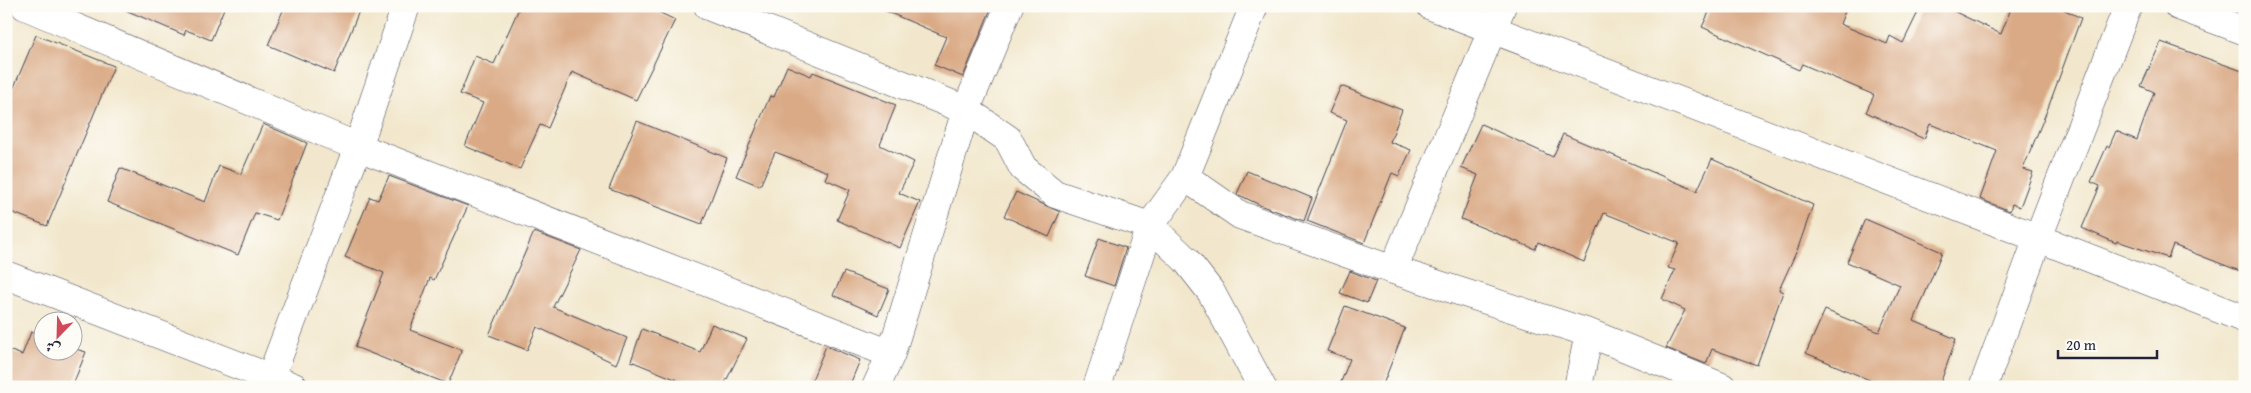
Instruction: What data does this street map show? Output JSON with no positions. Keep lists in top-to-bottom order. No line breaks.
{"scale_bar":"20 m","north":"bottom left"}
